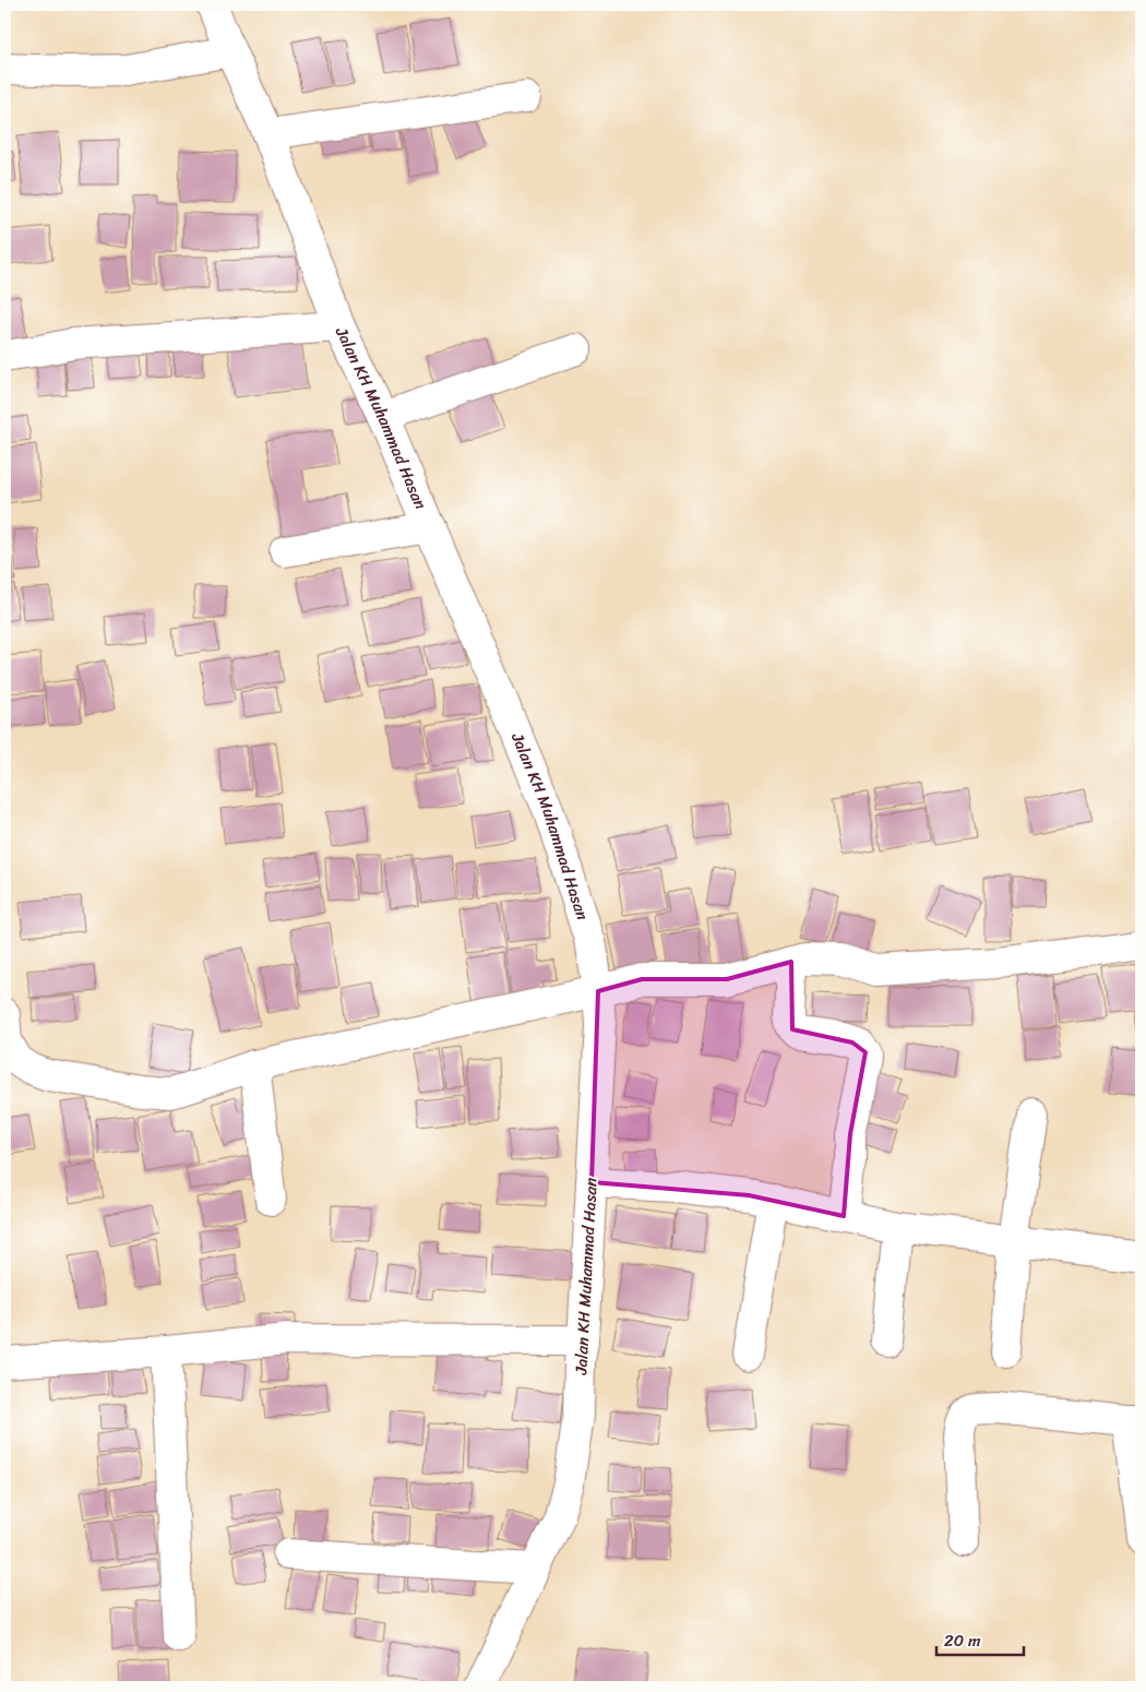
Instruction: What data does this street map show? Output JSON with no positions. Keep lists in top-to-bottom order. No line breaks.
{"streets":{"street":["Jalan KH Muhammad Hasan"]},"scale_bar":"20 m"}
